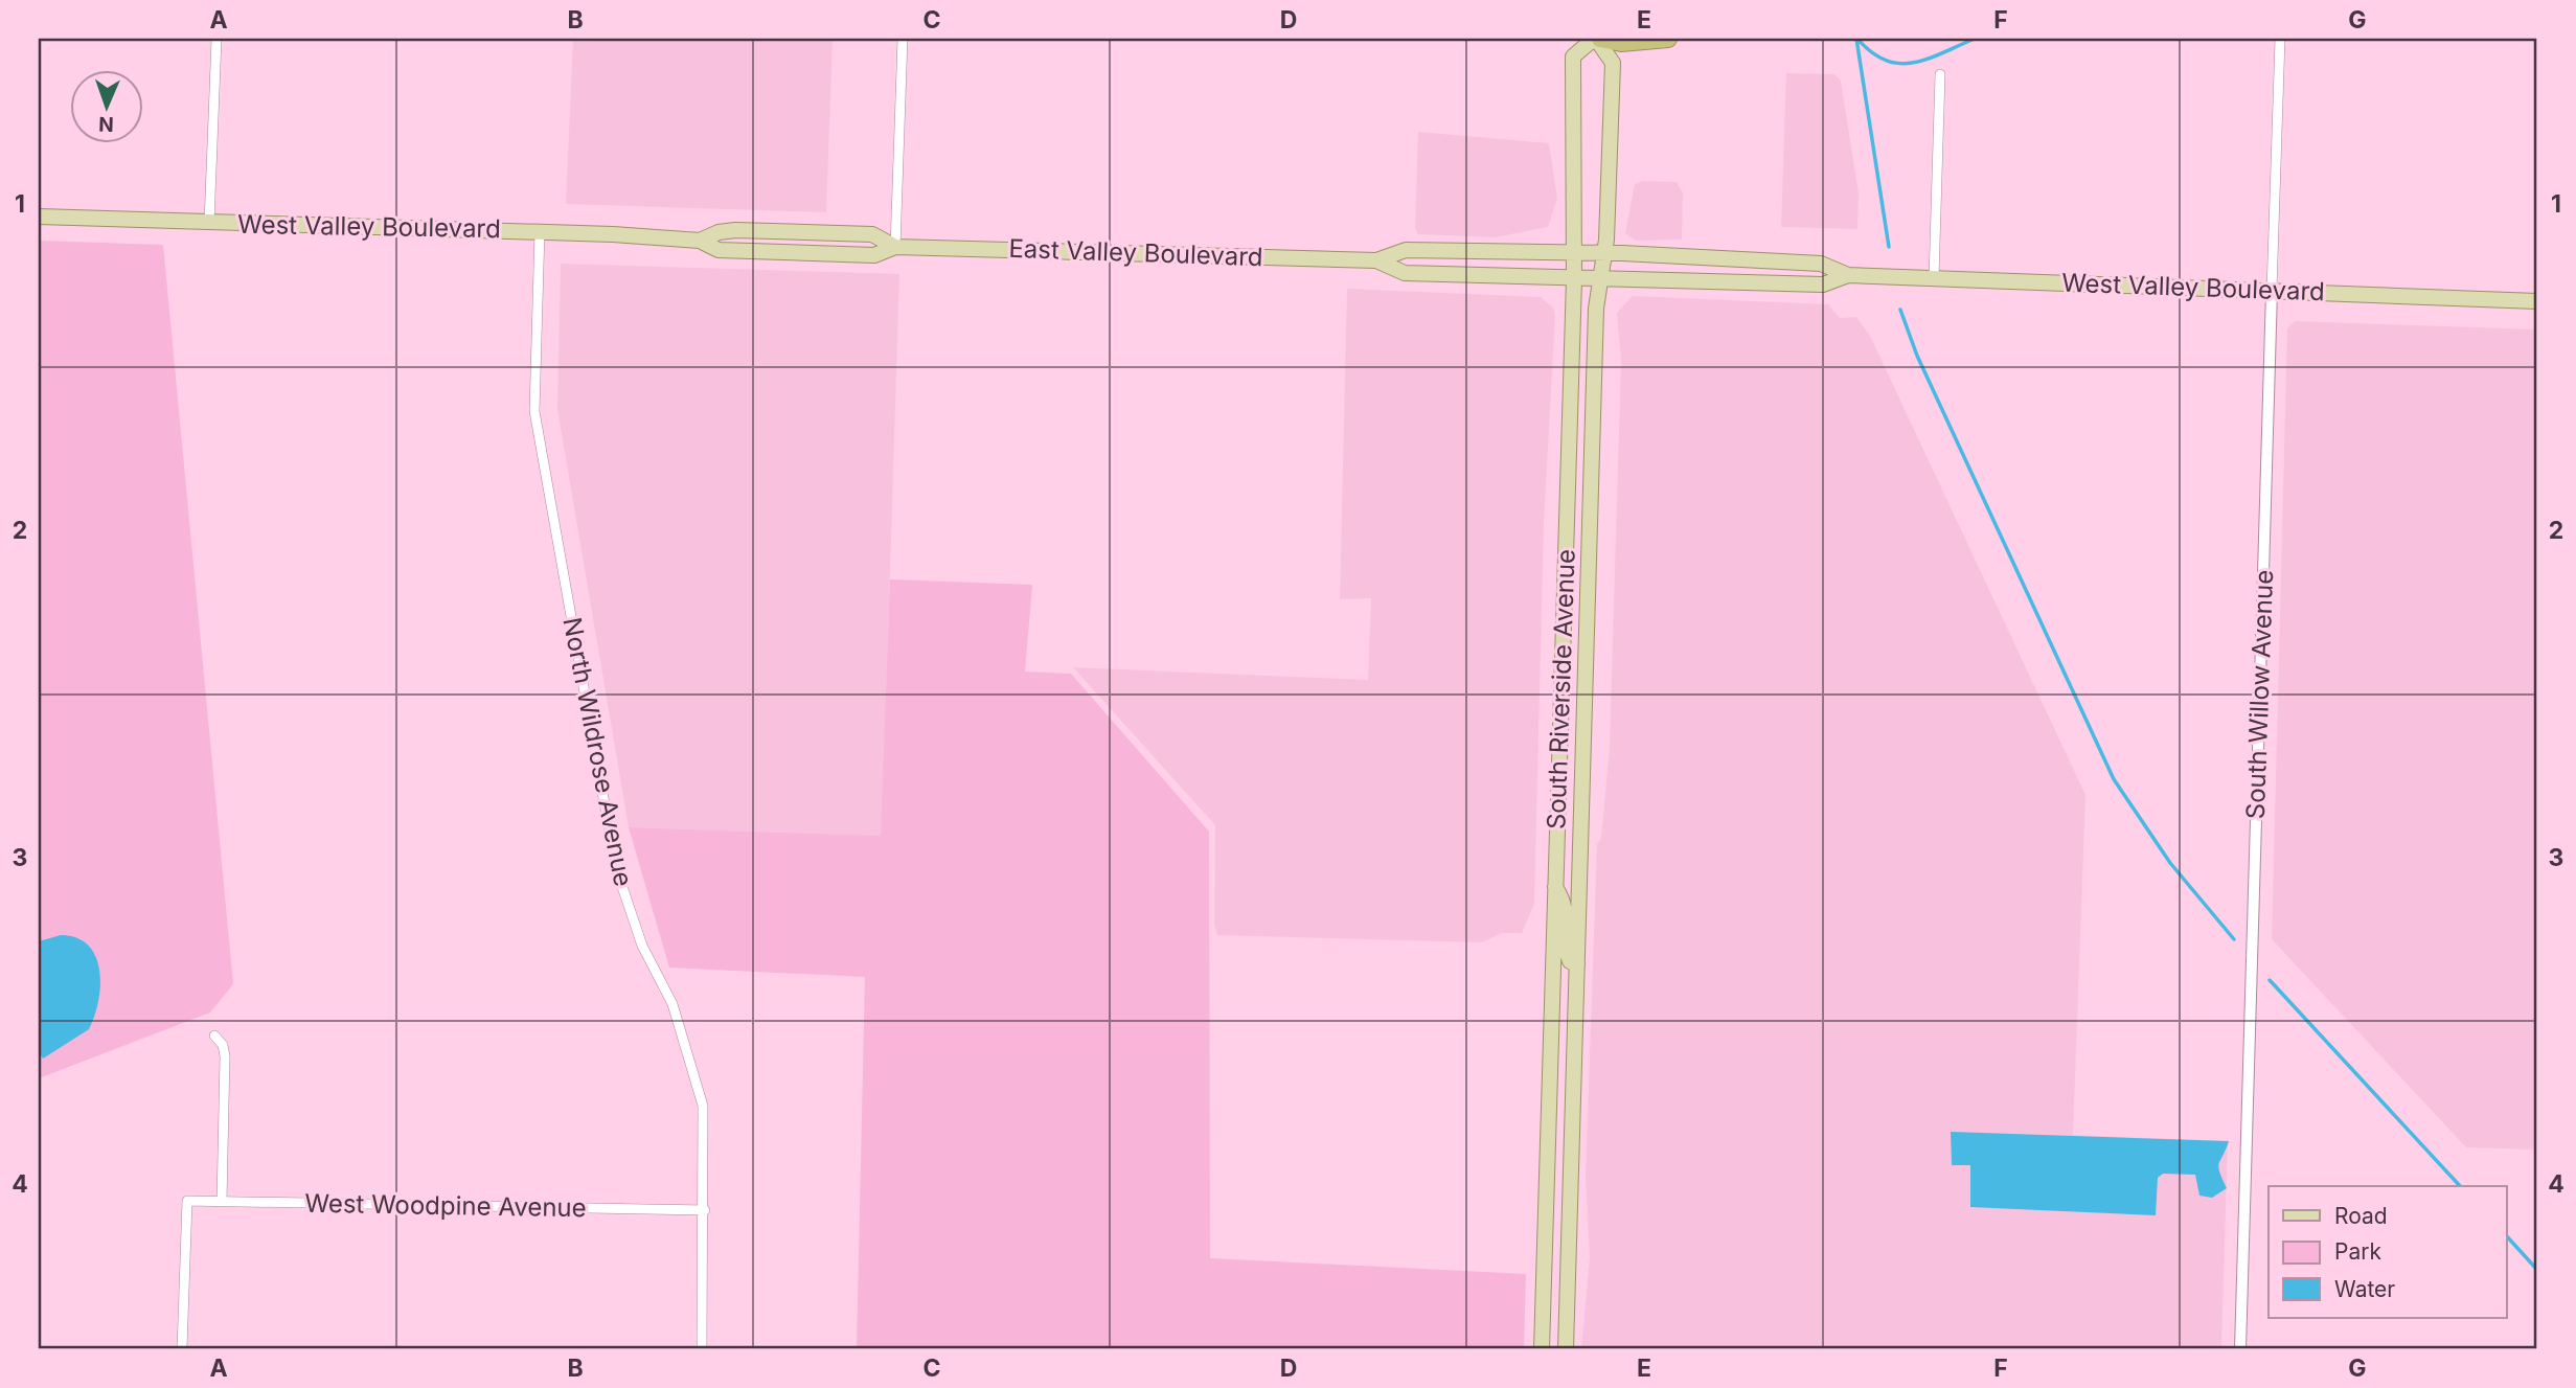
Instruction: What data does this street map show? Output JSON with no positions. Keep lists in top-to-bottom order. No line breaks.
{"streets":{"main road":["West Valley Boulevard","East Valley Boulevard","South Riverside Avenue"],"street":["South Willow Avenue","North Wildrose Avenue","West Woodpine Avenue"]},"crossings":[["West Valley Boulevard","East Valley Boulevard"],["West Valley Boulevard","South Riverside Avenue"],["West Valley Boulevard","South Willow Avenue"],["West Valley Boulevard","North Wildrose Avenue"],["East Valley Boulevard","South Riverside Avenue"],["North Wildrose Avenue","West Woodpine Avenue"]],"legend":["Road","Park","Water"],"north":"bottom","grid":{"columns":["A","B","C","D","E","F","G"],"rows":["1","2","3","4"]}}
